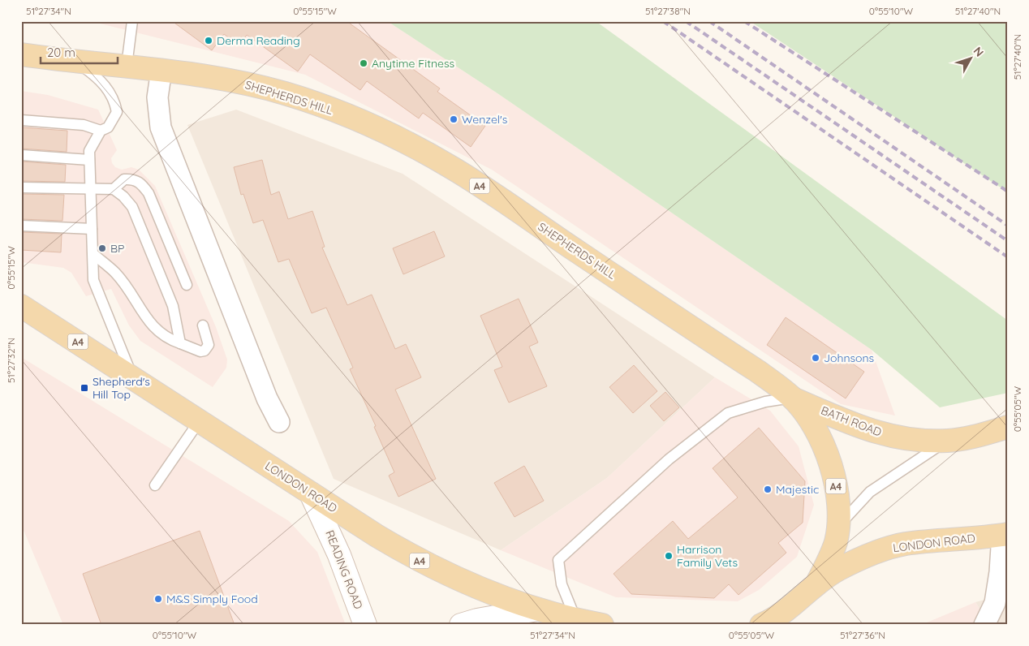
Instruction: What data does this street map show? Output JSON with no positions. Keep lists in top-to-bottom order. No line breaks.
{"streets":{"main road":["SHEPHERDS HILL","A4","BATH ROAD","LONDON ROAD"],"street":["READING ROAD"]},"crossings":[["SHEPHERDS HILL","BATH ROAD"],["SHEPHERDS HILL","LONDON ROAD"],["LONDON ROAD","READING ROAD"]],"places":{"other":["Derma Reading","Anytime Fitness","Wenzel's","BP","Johnsons","Majestic","Harrison Family Vets","M&S Simply Food"],"transit":["Shepherd's Hill Top"]},"scale_bar":"20 m","north":"top right","coordinates":["51°27'34\"N","0°55'15\"W","51°27'38\"N","0°55'10\"W","51°27'40\"N","51°27'32\"N","0°55'05\"W","51°27'36\"N"]}
